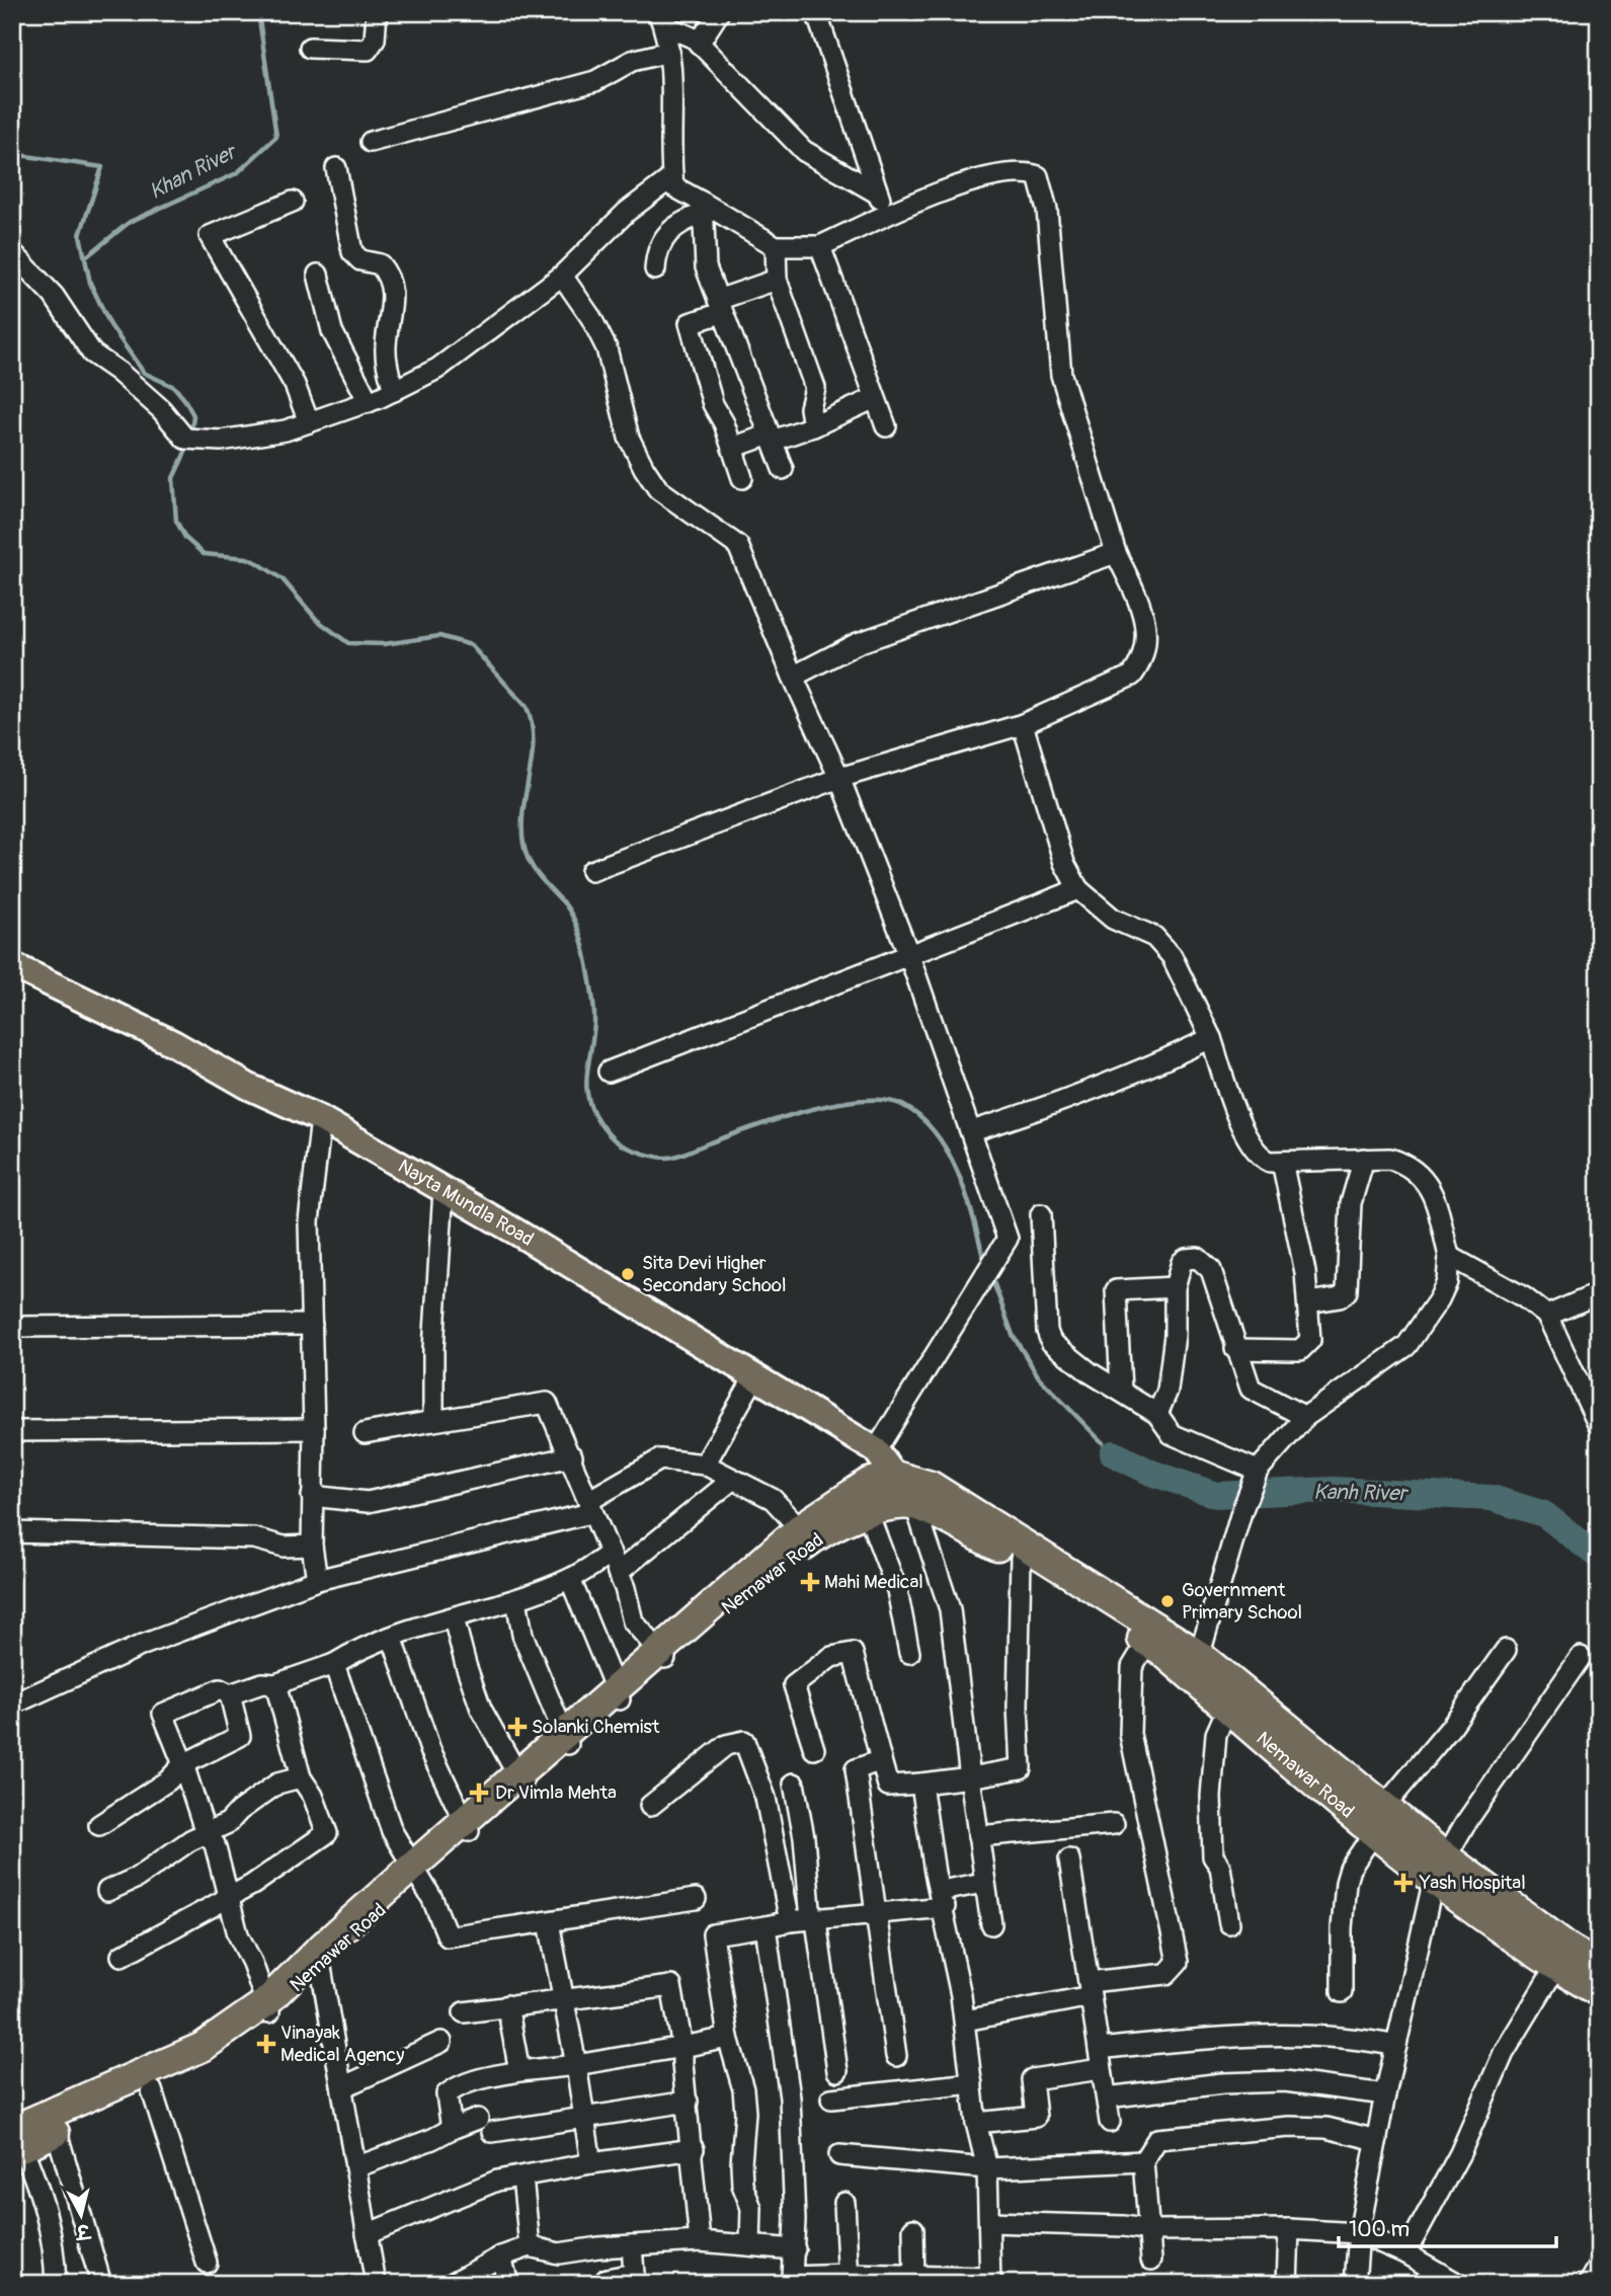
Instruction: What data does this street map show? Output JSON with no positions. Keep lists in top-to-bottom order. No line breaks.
{"streets":{"highway":["Nemawar Road"],"main road":["Nayta Mundla Road"]},"crossings":[["Nayta Mundla Road","Nemawar Road"]],"water":["Khan River","Kanh River"],"places":{"other":["Sita Devi Higher Secondary School","Government Primary School"],"health":["Mahi Medical","Solanki Chemist","Dr Vimla Mehta","Yash Hospital","Vinayak Medical Agency"]},"scale_bar":"100 m","north":"bottom"}
